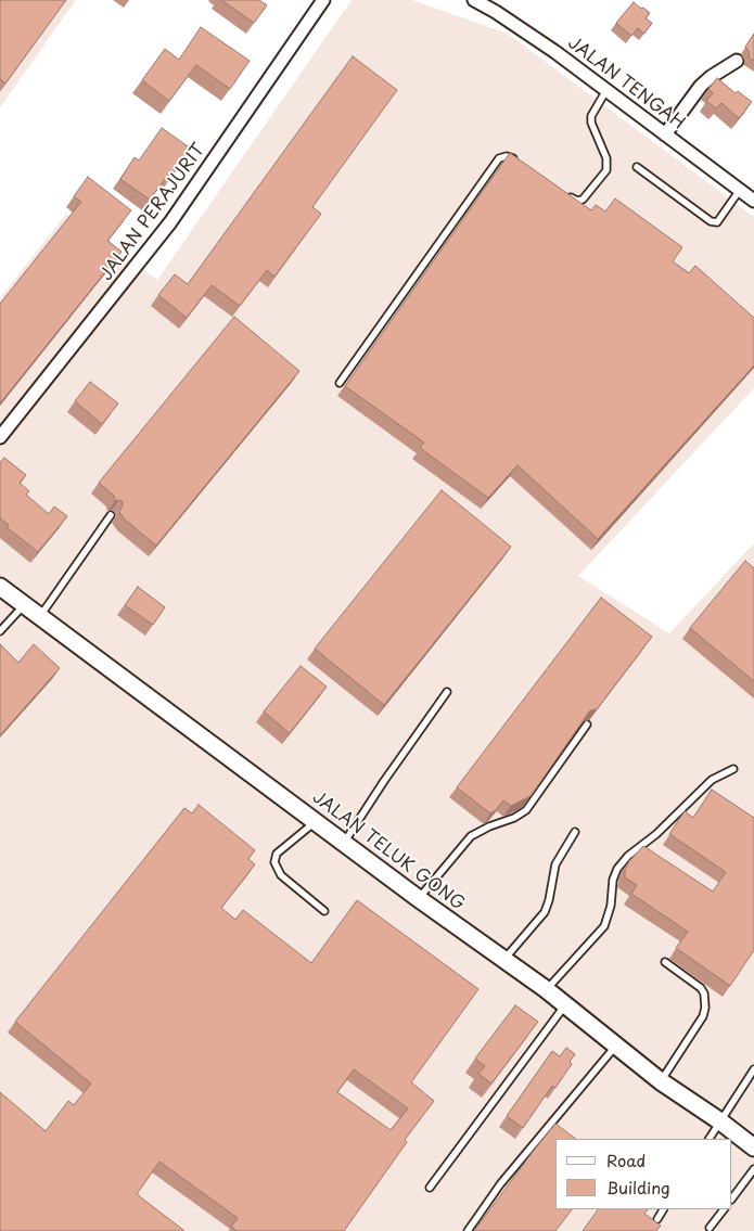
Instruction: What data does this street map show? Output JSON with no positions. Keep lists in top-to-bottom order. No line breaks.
{"streets":{"street":["JALAN TENGAH","JALAN PERAJURIT","JALAN TELUK GONG"]},"legend":["Road","Building"]}
